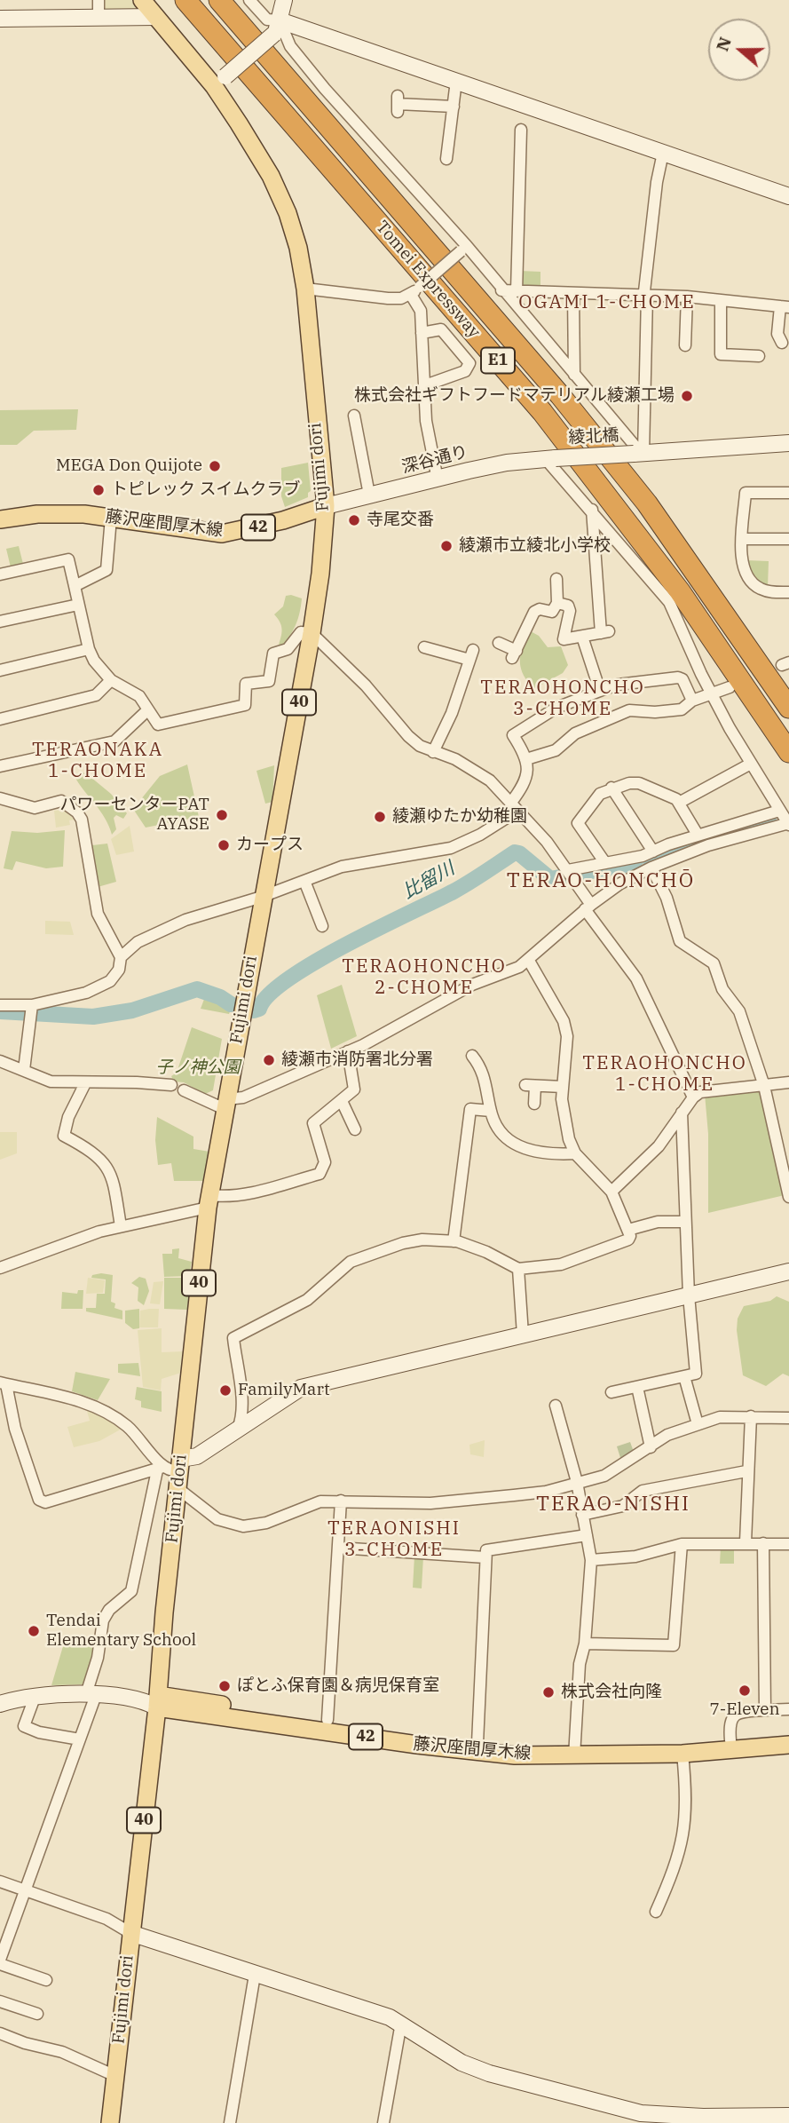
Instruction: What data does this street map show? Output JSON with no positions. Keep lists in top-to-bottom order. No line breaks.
{"streets":{"highway":["Tomei Expressway","E1"],"main road":["Fujimi dori","藤沢座間厚木線","42","40"],"street":["綾北橋","深谷通り"]},"crossings":[["綾北橋","深谷通り"],["深谷通り","Fujimi dori"],["深谷通り","藤沢座間厚木線"],["Fujimi dori","藤沢座間厚木線"]],"districts":["OGAMI 1-CHOME","TERAOHONCHO 3-CHOME","TERAONAKA 1-CHOME","TERAO-HONCHŌ","TERAOHONCHO 2-CHOME","TERAOHONCHO 1-CHOME","TERAO-NISHI","TERAONISHI 3-CHOME"],"water":["比留川"],"parks":["子ノ神公園"],"places":["株式会社ギフトフードマテリアル綾瀬工場","MEGA Don Quijote","トピレック スイムクラブ","寺尾交番","綾瀬市立綾北小学校","パワーセンターPAT AYASE","綾瀬ゆたか幼稚園","カープス","綾瀬市消防署北分署","FamilyMart","Tendai Elementary School","ぽとふ保育園＆病児保育室","7-Eleven","株式会社向隆"],"north":"left"}
